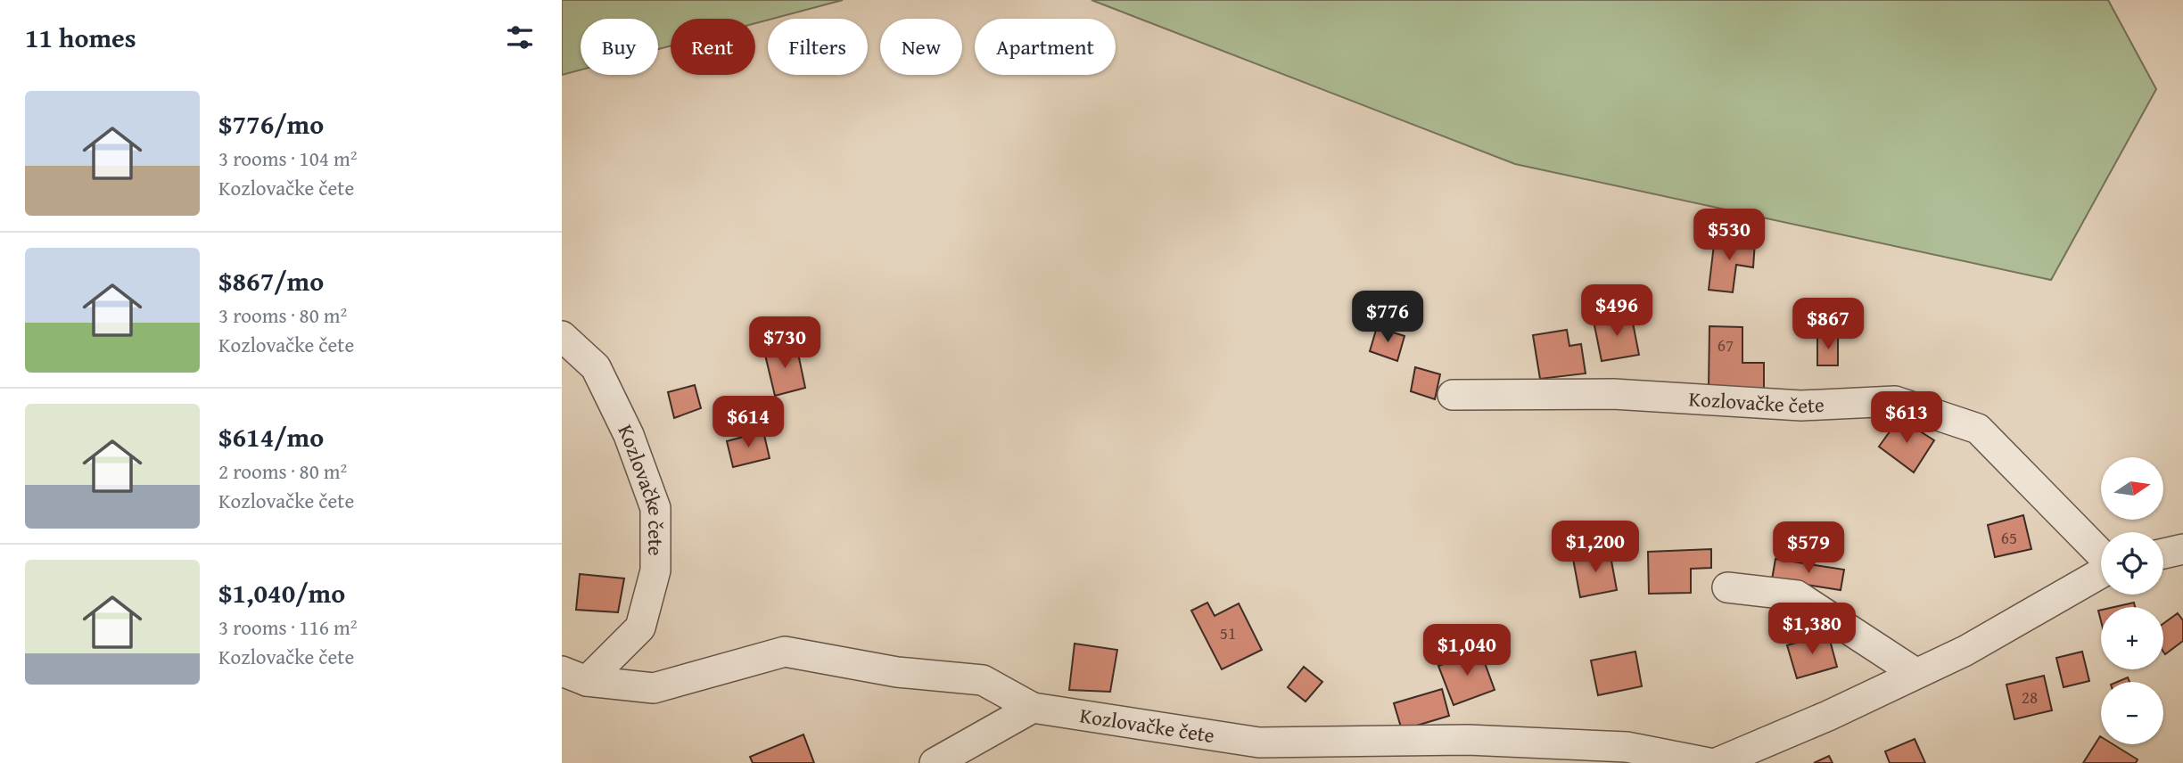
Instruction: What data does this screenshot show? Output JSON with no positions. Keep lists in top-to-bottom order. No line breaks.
{"streets":{"street":["Kozlovačke čete"]},"house_numbers":["67","65","51","28"],"north":"right","page":{"heading":"11 homes","chip":["Buy","Rent","Filters","New","Apartment"],"list":[{"name":"$776/mo","note":"3 rooms · 104 m² · Kozlovačke čete"},{"name":"$867/mo","note":"3 rooms · 80 m² · Kozlovačke čete"},{"name":"$614/mo","note":"2 rooms · 80 m² · Kozlovačke čete"},{"name":"$1,040/mo","note":"3 rooms · 116 m² · Kozlovačke čete"}],"price":["$530","$496","$776","$867","$730","$613","$614","$1,200","$579","$1,380","$1,040"],"map_buttons":["+","−"]}}
